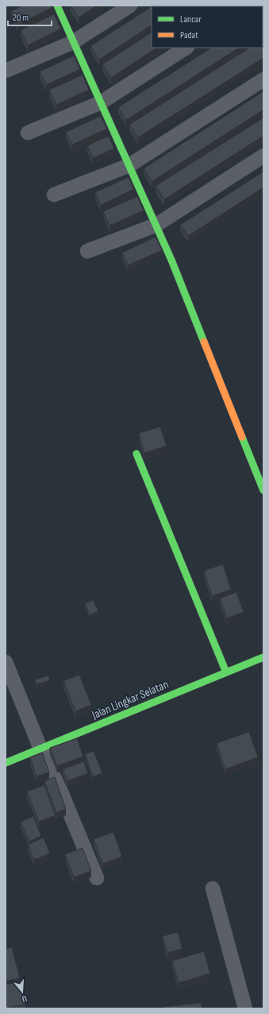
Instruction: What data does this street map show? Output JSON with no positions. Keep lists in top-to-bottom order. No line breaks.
{"streets":{"street":["Jalan Lingkar Selatan"]},"legend":["Lancar","Padat"],"scale_bar":"20 m","north":"bottom"}
